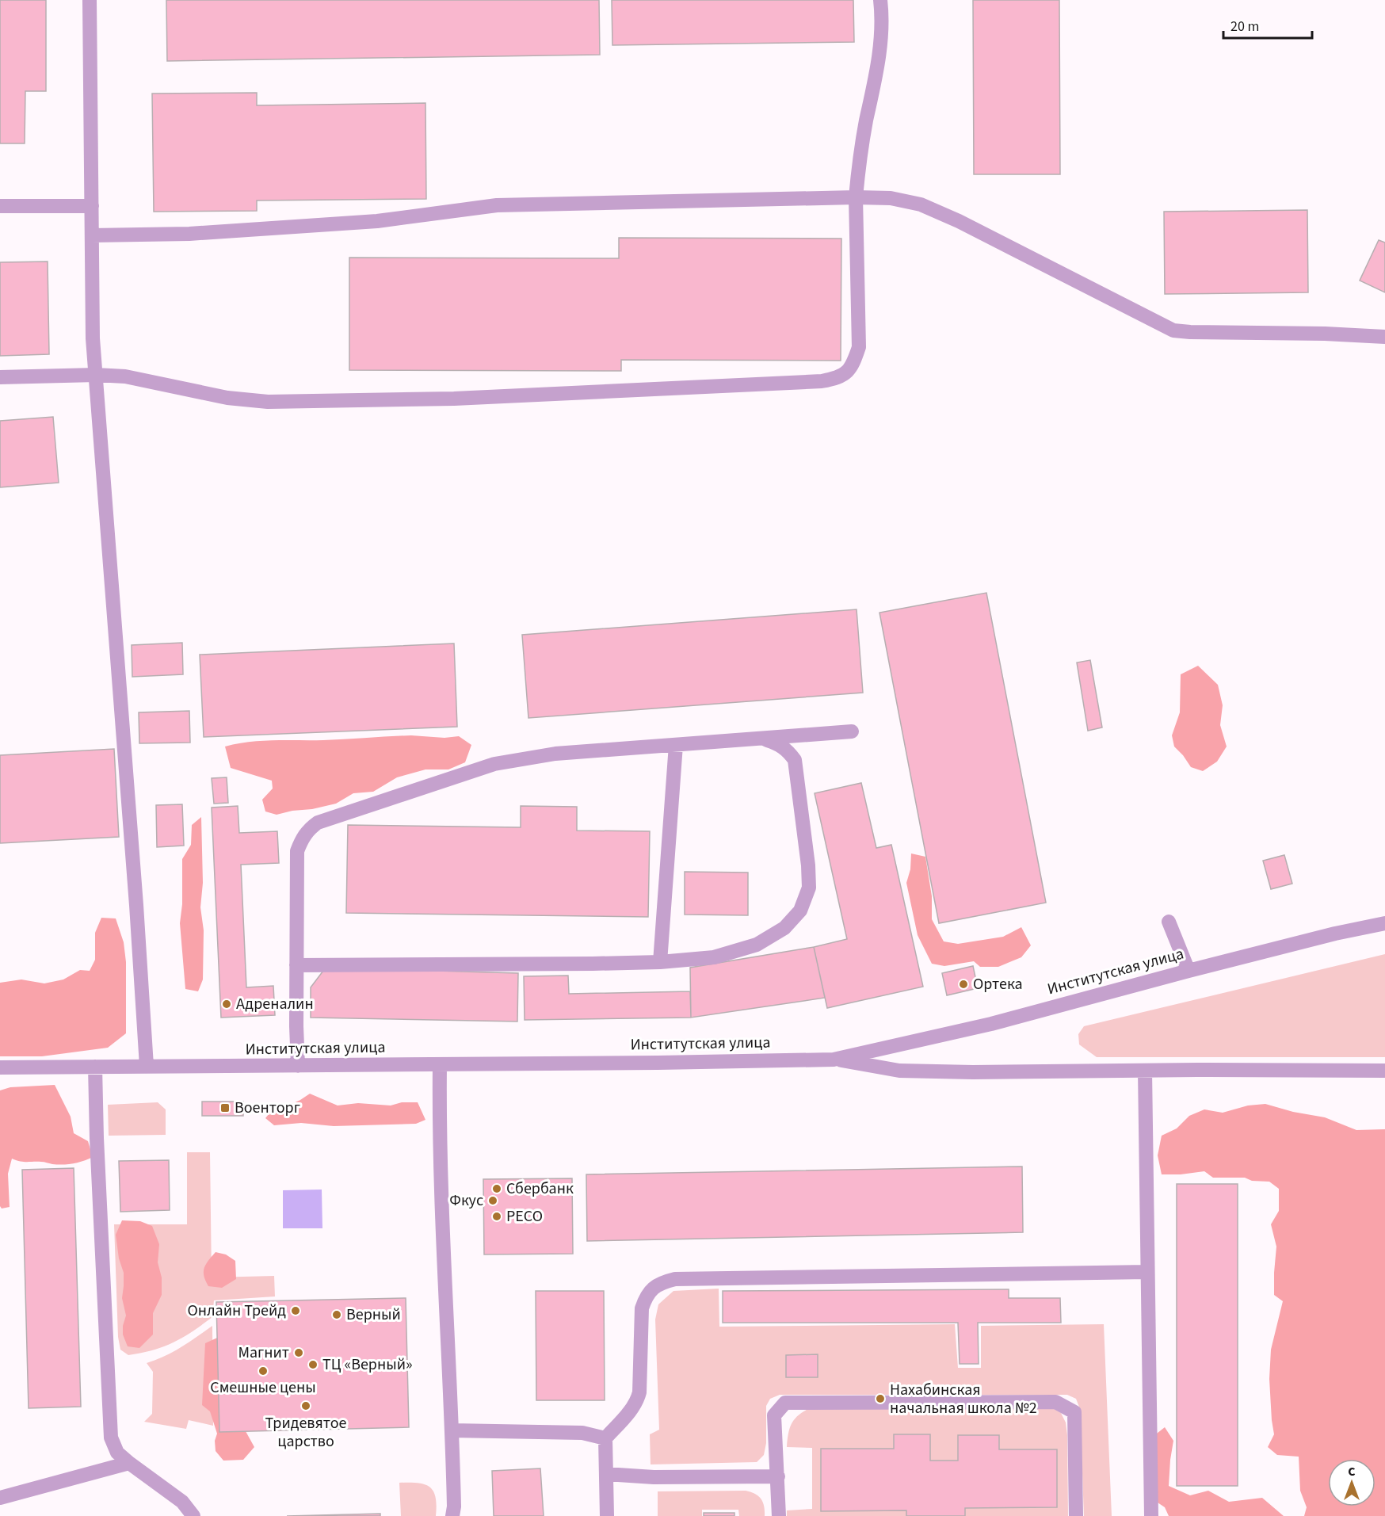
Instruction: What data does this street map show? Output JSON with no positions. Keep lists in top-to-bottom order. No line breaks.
{"streets":{"street":["Институтская улица"]},"places":{"other":["Ортека","Адреналин","Сбербанк","Фкус","РЕСО","Онлайн Трейд","Верный","Магнит","ТЦ «Верный»","Смешные цены","Нахабинская начальная школа №2","Тридевятое царство"],"transit":["Военторг"]},"scale_bar":"20 m","north":"top"}
